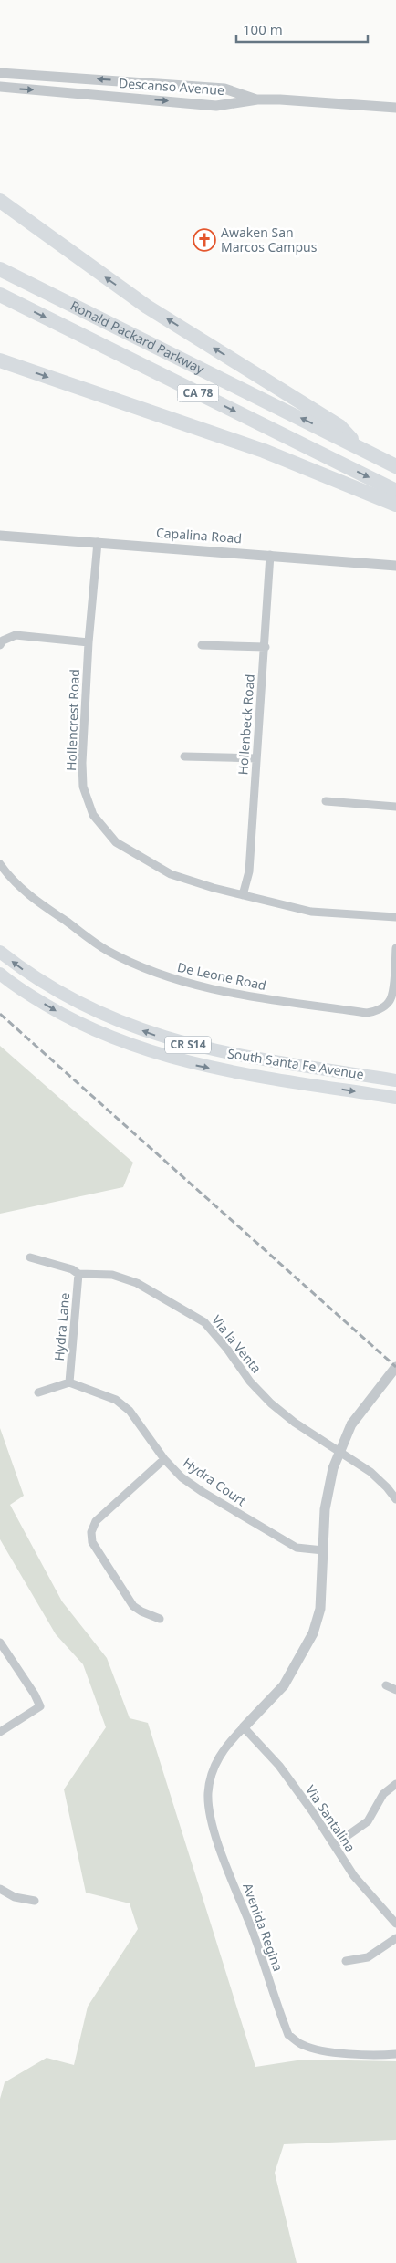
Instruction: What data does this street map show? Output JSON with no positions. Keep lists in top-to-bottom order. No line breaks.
{"streets":{"highway":["Ronald Packard Parkway","CA 78"],"main road":["CR S14","South Santa Fe Avenue"],"street":["Descanso Avenue","Capalina Road","Hollencrest Road","Hollenbeck Road","De Leone Road","Hydra Lane","Via la Venta","Hydra Court","Via Santalina","Avenida Regina"]},"crossings":[["Capalina Road","Hollencrest Road"],["Capalina Road","Hollenbeck Road"],["Hollencrest Road","Hollenbeck Road"],["Hydra Lane","Via la Venta"],["Hydra Lane","Hydra Court"],["Via Santalina","Avenida Regina"]],"places":{"church":["Awaken San Marcos Campus"]},"scale_bar":"100 m"}
